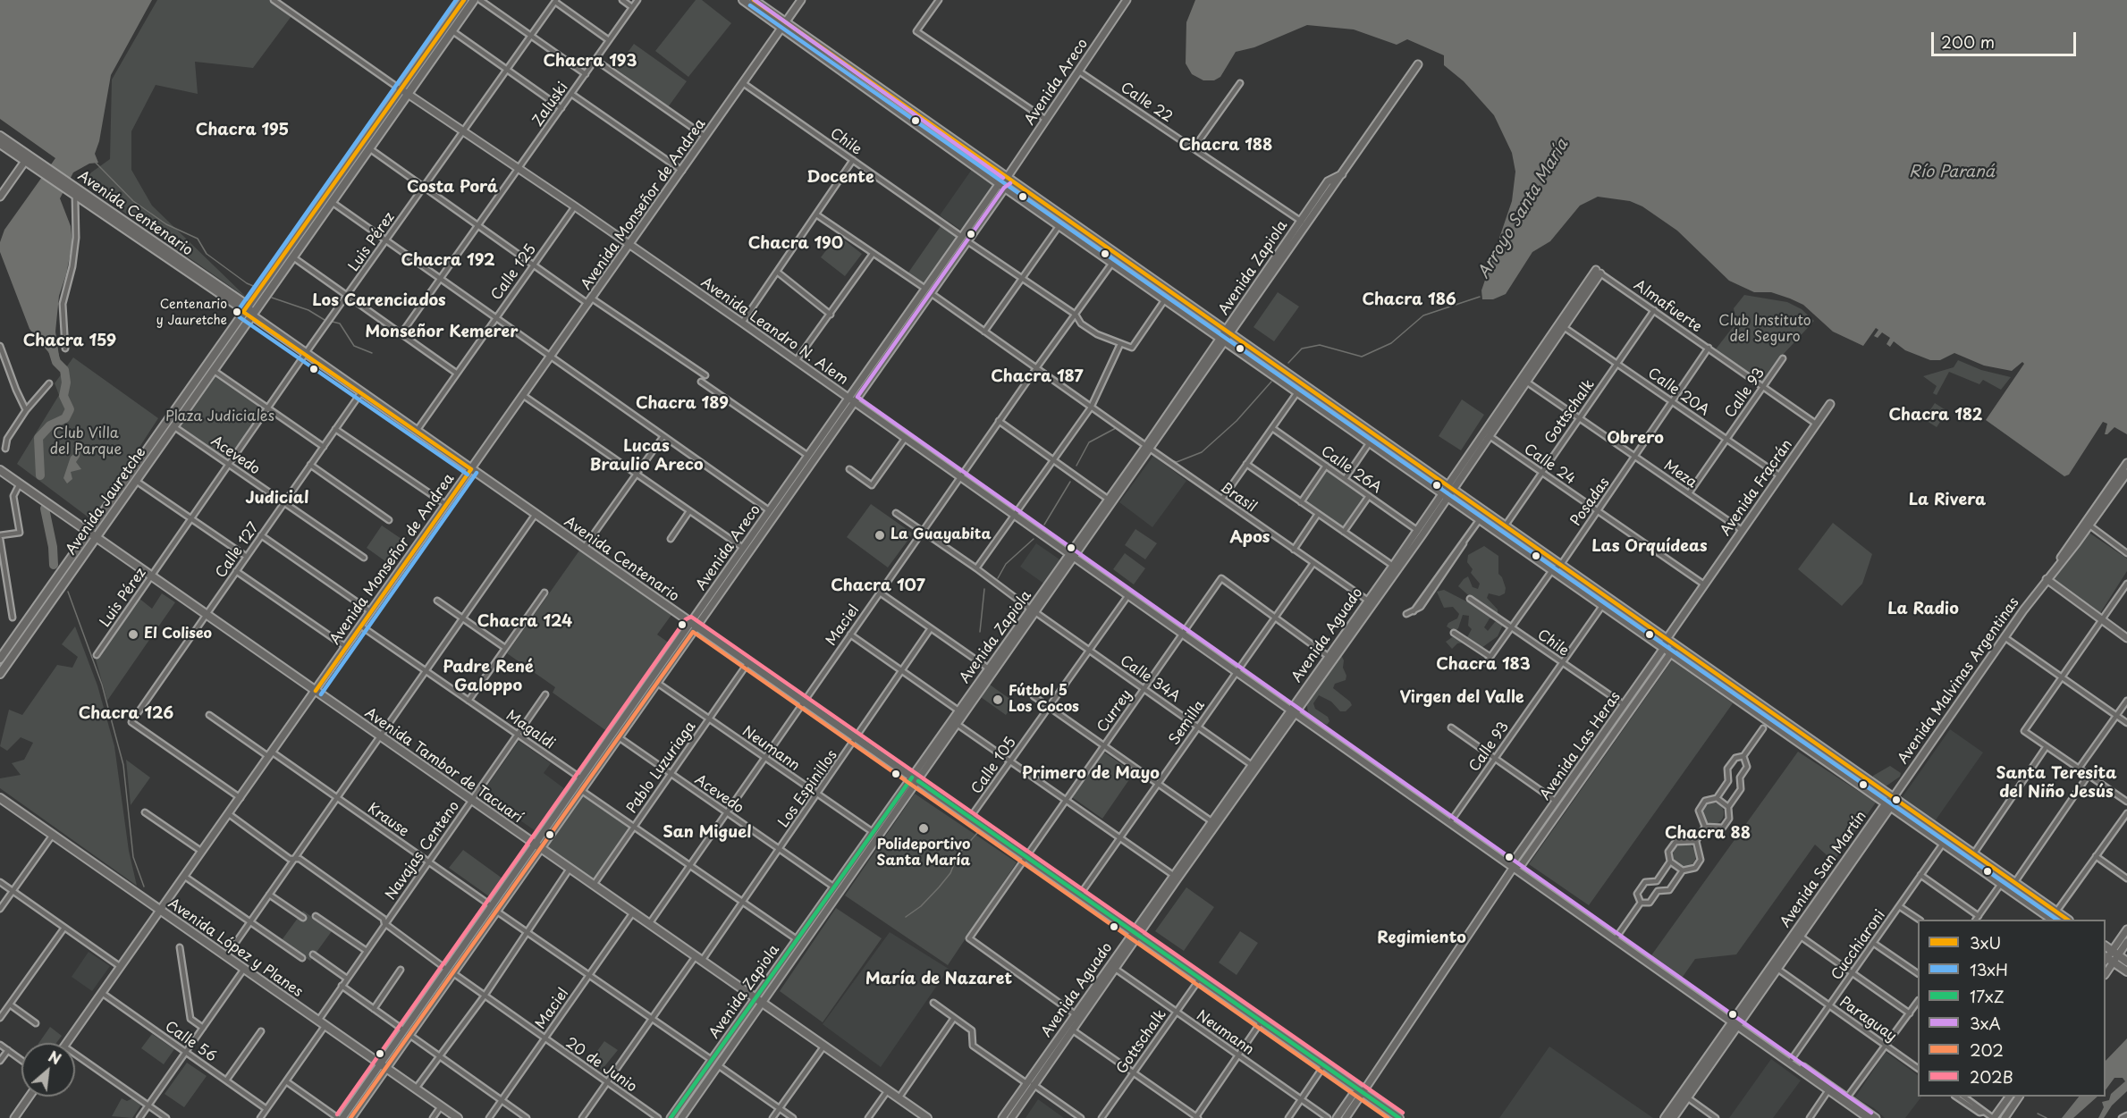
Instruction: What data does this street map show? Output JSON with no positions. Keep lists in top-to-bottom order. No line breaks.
{"streets":{"main road":["Avenida Areco","Avenida Monseñor de Andrea","Avenida Centenario","Avenida Zapiola","Avenida Leandro N. Alem","Avenida Fracrán","Avenida Jauretche","Avenida Aguado","Avenida Malvinas Argentinas","Avenida Las Heras","Avenida Tambor de Tacuarí","Avenida San Martín","Avenida López y Planes"],"street":["Calle 22","Zaluski","Chile","Luis Pérez","Calle 125","Almafuerte","Calle 20A","Calle 93","Gottschalk","Acevedo","Calle 24","Calle 26A","Meza","Brasil","Posadas","Calle 127","Maciel","Calle 34A","Currey","Semilla","Magaldi","Neumann","Calle 105","Pablo Luzuriaga","Los Espinillos","Krause","Navajas Centeno","Cucchiaroni","Paraguay","Calle 56","20 de Junio"]},"crossings":[["Avenida Areco","Calle 22"],["Avenida Areco","Chile"],["Avenida Areco","Avenida Centenario"],["Avenida Areco","Avenida Leandro N. Alem"],["Avenida Areco","Acevedo"],["Avenida Areco","Brasil"],["Avenida Areco","Magaldi"],["Avenida Areco","Neumann"],["Avenida Areco","Avenida Tambor de Tacuarí"],["Avenida Areco","Krause"],["Avenida Areco","Avenida López y Planes"],["Avenida Areco","20 de Junio"],["Calle 22","Avenida Zapiola"],["Zaluski","Avenida Leandro N. Alem"],["Chile","Avenida Monseñor de Andrea"],["Chile","Calle 93"],["Chile","Posadas"],["Chile","Maciel"],["Chile","Avenida Las Heras"],["Avenida Monseñor de Andrea","Avenida Centenario"],["Avenida Monseñor de Andrea","Avenida Leandro N. Alem"],["Avenida Monseñor de Andrea","Calle 127"],["Avenida Monseñor de Andrea","Magaldi"],["Avenida Monseñor de Andrea","Avenida Tambor de Tacuarí"],["Avenida Monseñor de Andrea","Krause"],["Avenida Monseñor de Andrea","Avenida López y Planes"],["Avenida Monseñor de Andrea","Calle 56"],["Avenida Monseñor de Andrea","20 de Junio"],["Avenida Centenario","Luis Pérez"],["Avenida Centenario","Avenida Zapiola"],["Avenida Centenario","Calle 125"],["Avenida Centenario","Gottschalk"],["Avenida Centenario","Avenida Jauretche"],["Avenida Centenario","Calle 127"],["Avenida Centenario","Maciel"],["Avenida Centenario","Avenida Aguado"],["Avenida Centenario","Currey"],["Avenida Centenario","Semilla"],["Avenida Centenario","Avenida Las Heras"],["Avenida Centenario","Calle 105"],["Avenida Centenario","Pablo Luzuriaga"],["Avenida Centenario","Los Espinillos"],["Luis Pérez","Avenida Leandro N. Alem"],["Luis Pérez","Acevedo"],["Luis Pérez","Avenida Tambor de Tacuarí"],["Avenida Zapiola","Avenida Leandro N. Alem"],["Avenida Zapiola","Acevedo"],["Avenida Zapiola","Brasil"],["Avenida Zapiola","Calle 34A"],["Avenida Zapiola","Neumann"],["Avenida Zapiola","Avenida Tambor de Tacuarí"],["Calle 125","Avenida Leandro N. Alem"],["Almafuerte","Calle 93"],["Almafuerte","Gottschalk"],["Almafuerte","Avenida Fracrán"],["Almafuerte","Posadas"],["Almafuerte","Avenida Aguado"],["Avenida Leandro N. Alem","Calle 93"],["Avenida Leandro N. Alem","Avenida Jauretche"],["Avenida Leandro N. Alem","Maciel"],["Avenida Leandro N. Alem","Avenida Aguado"],["Avenida Leandro N. Alem","Currey"],["Avenida Leandro N. Alem","Semilla"],["Avenida Leandro N. Alem","Avenida Las Heras"],["Avenida Leandro N. Alem","Calle 105"],["Avenida Leandro N. Alem","Avenida San Martín"],["Avenida Leandro N. Alem","Cucchiaroni"],["Calle 20A","Calle 93"],["Calle 20A","Gottschalk"],["Calle 20A","Avenida Fracrán"],["Calle 20A","Posadas"],["Calle 20A","Avenida Aguado"],["Calle 93","Meza"],["Gottschalk","Calle 24"],["Gottschalk","Meza"],["Gottschalk","Neumann"],["Acevedo","Avenida Jauretche"],["Acevedo","Calle 127"],["Acevedo","Maciel"],["Acevedo","Pablo Luzuriaga"],["Acevedo","Los Espinillos"],["Calle 24","Avenida Fracrán"],["Calle 24","Posadas"],["Calle 24","Avenida Aguado"],["Calle 26A","Avenida Aguado"],["Meza","Avenida Fracrán"],["Meza","Posadas"],["Meza","Avenida Aguado"],["Avenida Fracrán","Avenida Las Heras"],["Brasil","Maciel"],["Brasil","Avenida Aguado"],["Brasil","Semilla"],["Avenida Jauretche","Avenida Tambor de Tacuarí"],["Calle 127","Avenida Tambor de Tacuarí"],["Maciel","Calle 34A"],["Maciel","Neumann"],["Maciel","Avenida Tambor de Tacuarí"],["Maciel","20 de Junio"],["Avenida Aguado","Calle 34A"],["Avenida Aguado","Currey"],["Avenida Aguado","Neumann"],["Calle 34A","Currey"],["Calle 34A","Semilla"],["Calle 34A","Calle 105"],["Avenida Malvinas Argentinas","Avenida San Martín"],["Currey","Semilla"],["Magaldi","Navajas Centeno"],["Neumann","Pablo Luzuriaga"],["Neumann","Los Espinillos"],["Avenida Tambor de Tacuarí","Pablo Luzuriaga"],["Avenida Tambor de Tacuarí","Los Espinillos"],["Avenida Tambor de Tacuarí","Navajas Centeno"],["Krause","Navajas Centeno"],["Navajas Centeno","Avenida López y Planes"],["Navajas Centeno","20 de Junio"],["Avenida San Martín","Paraguay"],["Cucchiaroni","Paraguay"]],"districts":["Chacra 193","Chacra 195","Chacra 188","Docente","Costa Porá","Chacra 190","Chacra 192","Chacra 186","Los Carenciados","Monseñor Kemerer","Chacra 159","Chacra 187","Chacra 189","Chacra 182","Obrero","Lucas Braulio Areco","Judicial","La Rivera","Apos","Las Orquídeas","Chacra 107","La Radio","Chacra 124","Chacra 183","Padre René Galoppo","Virgen del Valle","Chacra 126","Primero de Mayo","Santa Teresita del Niño Jesús","San Miguel","Chacra 88","Regimiento","María de Nazaret"],"water":["Río Paraná","Arroyo Santa María"],"parks":["Club Instituto del Seguro","Plaza Judiciales","Club Villa del Parque"],"places":["Centenario y Jauretche","La Guayabita","El Coliseo","Fútbol 5 Los Cocos","Polideportivo Santa María"],"lines":["transit line 3xU","transit line 13xH","transit line 3xA","transit line 202B","transit line 202","transit line 17xZ"],"legend":["3xU","13xH","17xZ","3xA","202","202B"],"scale_bar":"200 m","north":"top right"}
